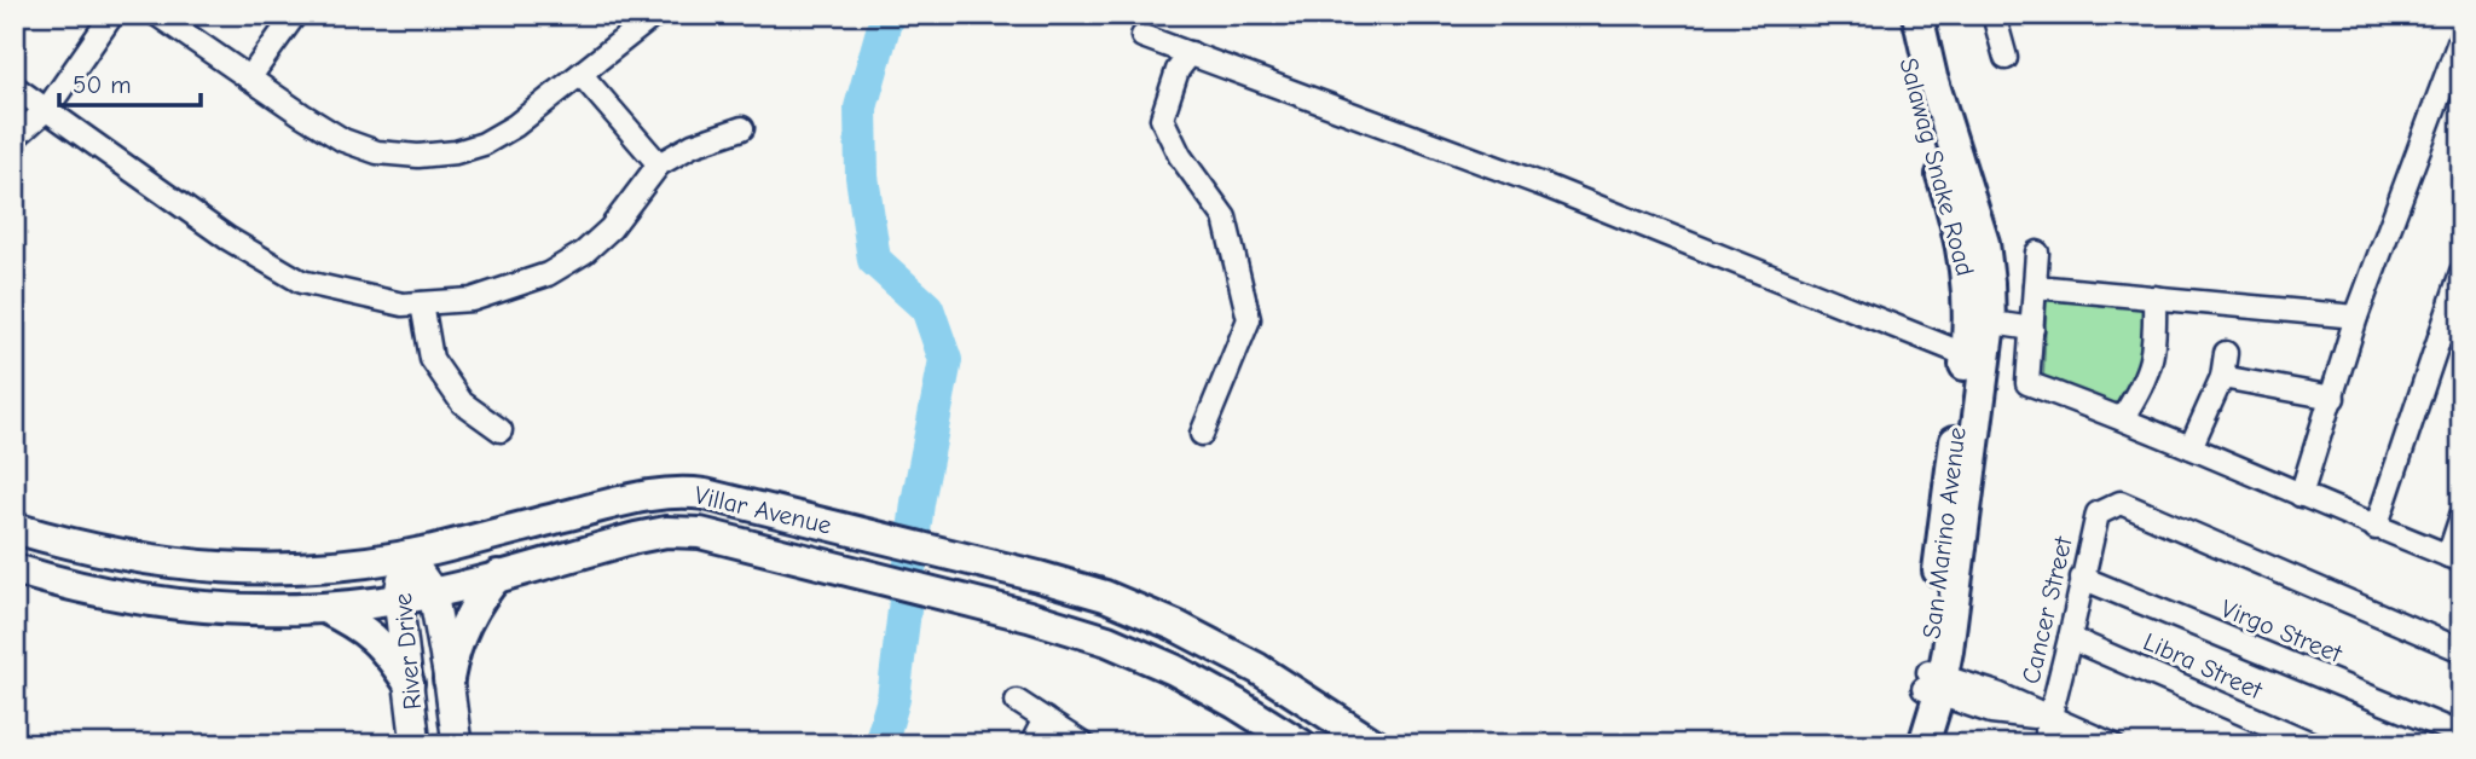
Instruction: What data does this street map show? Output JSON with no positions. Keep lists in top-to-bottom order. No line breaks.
{"streets":{"main road":["Salawag Snake Road","Villar Avenue","San Marino Avenue"],"street":["Cancer Street","Virgo Street","River Drive","Libra Street"]},"crossings":[["Salawag Snake Road","San Marino Avenue"],["Villar Avenue","River Drive"],["Cancer Street","Virgo Street"],["Cancer Street","Libra Street"]],"scale_bar":"50 m"}
